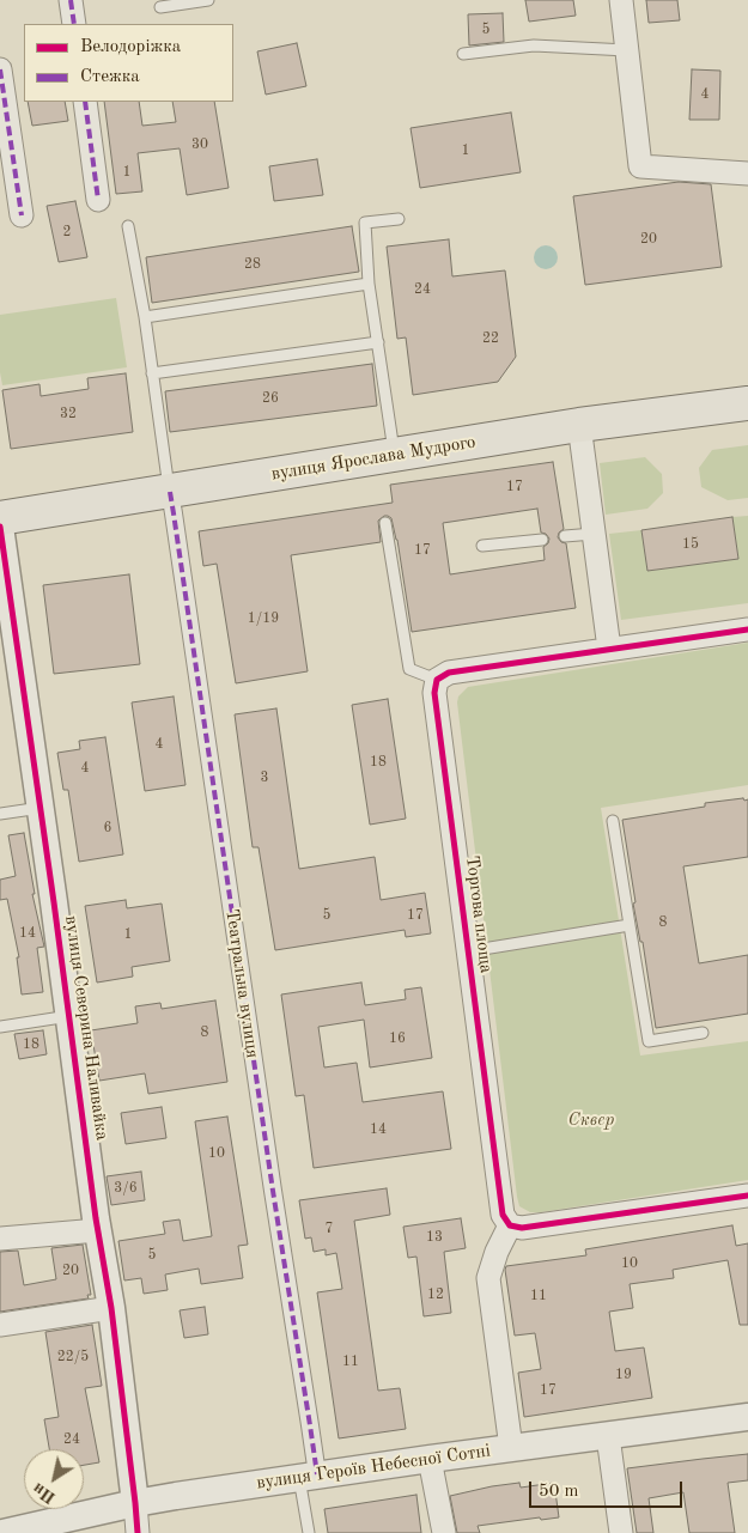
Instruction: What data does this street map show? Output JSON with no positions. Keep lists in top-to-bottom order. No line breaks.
{"streets":{"main road":["вулиця Ярослава Мудрого"],"street":["Торгова площа","Театральна вулиця","вулиця Северина Наливайка","вулиця Героїв Небесної Сотні"]},"crossings":[["вулиця Ярослава Мудрого","Театральна вулиця"],["Театральна вулиця","вулиця Героїв Небесної Сотні"],["вулиця Северина Наливайка","вулиця Героїв Небесної Сотні"]],"parks":["Сквер"],"house_numbers":["5","4","30","1","1","2","20","28","24","22","26","32","17","15","17","1/19","4","18","4","3","6","5","17","8","14","1","8","16","18","14","10","3/6","7","13","5","10","20","12","11","22/5","11","19","17","24"],"legend":["Велодоріжка","Стежка"],"scale_bar":"50 m","north":"bottom left"}
